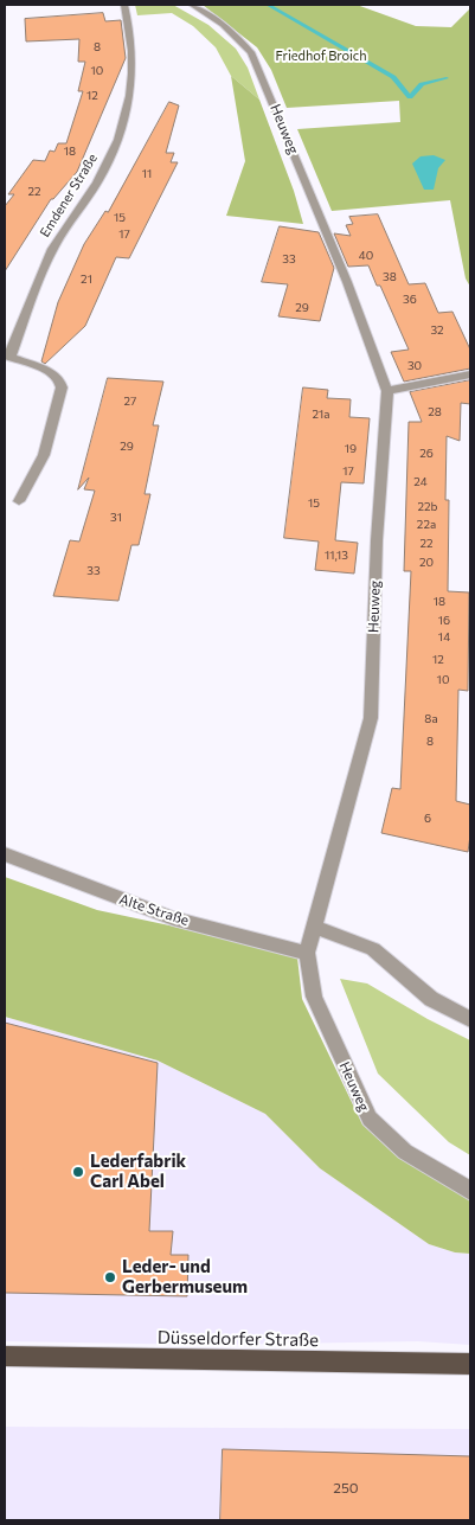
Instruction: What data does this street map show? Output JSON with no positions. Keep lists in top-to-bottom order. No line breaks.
{"streets":{"main road":["Düsseldorfer Straße"],"street":["Heuweg","Emdener Straße","Alte Straße"]},"crossings":[["Heuweg","Alte Straße"]],"parks":["Friedhof Broich"],"places":["Lederfabrik Carl Abel","Leder- und Gerbermuseum"],"house_numbers":["8","10","12","18","11","22","15","17","40","33","38","21","36","29","32","30","27","28","21a","29","19","26","17","24","15","22b","31","22a","22","11,13","20","33","18","16","14","12","10","8a","8","6","250"]}
